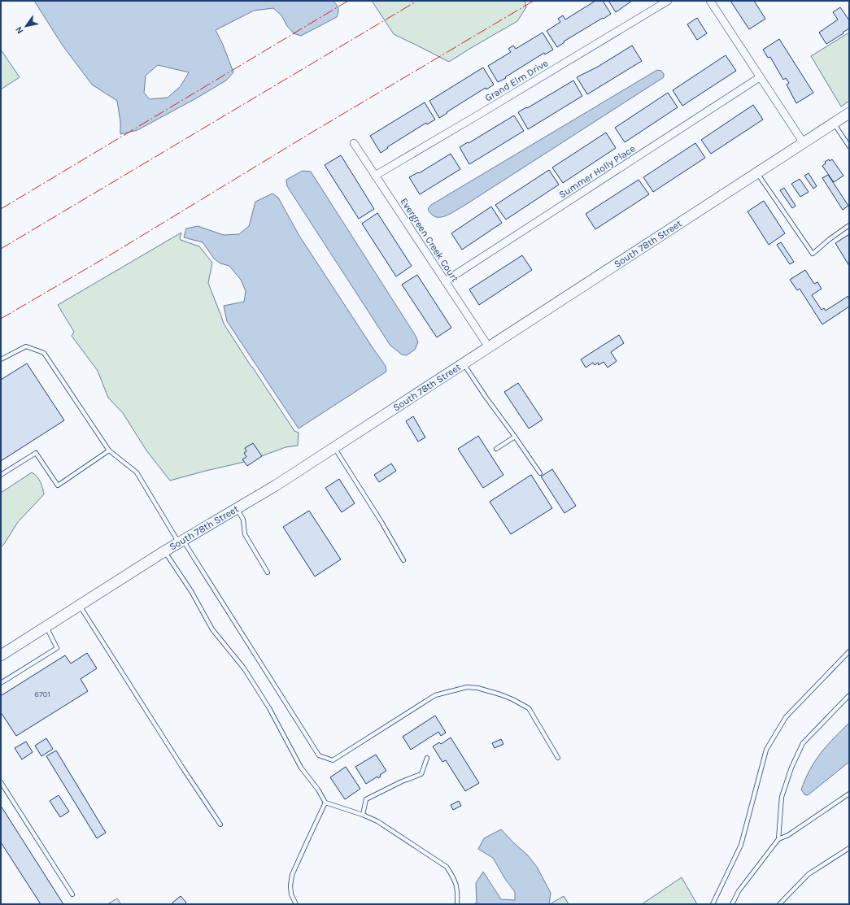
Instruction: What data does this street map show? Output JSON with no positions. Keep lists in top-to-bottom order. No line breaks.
{"streets":{"street":["Grand Elm Drive","Summer Holly Place","Evergreen Creek Court","South 78th Street"]},"crossings":[["Grand Elm Drive","Evergreen Creek Court"],["Summer Holly Place","Evergreen Creek Court"],["Evergreen Creek Court","South 78th Street"]],"house_numbers":["6701"],"north":"bottom left"}
